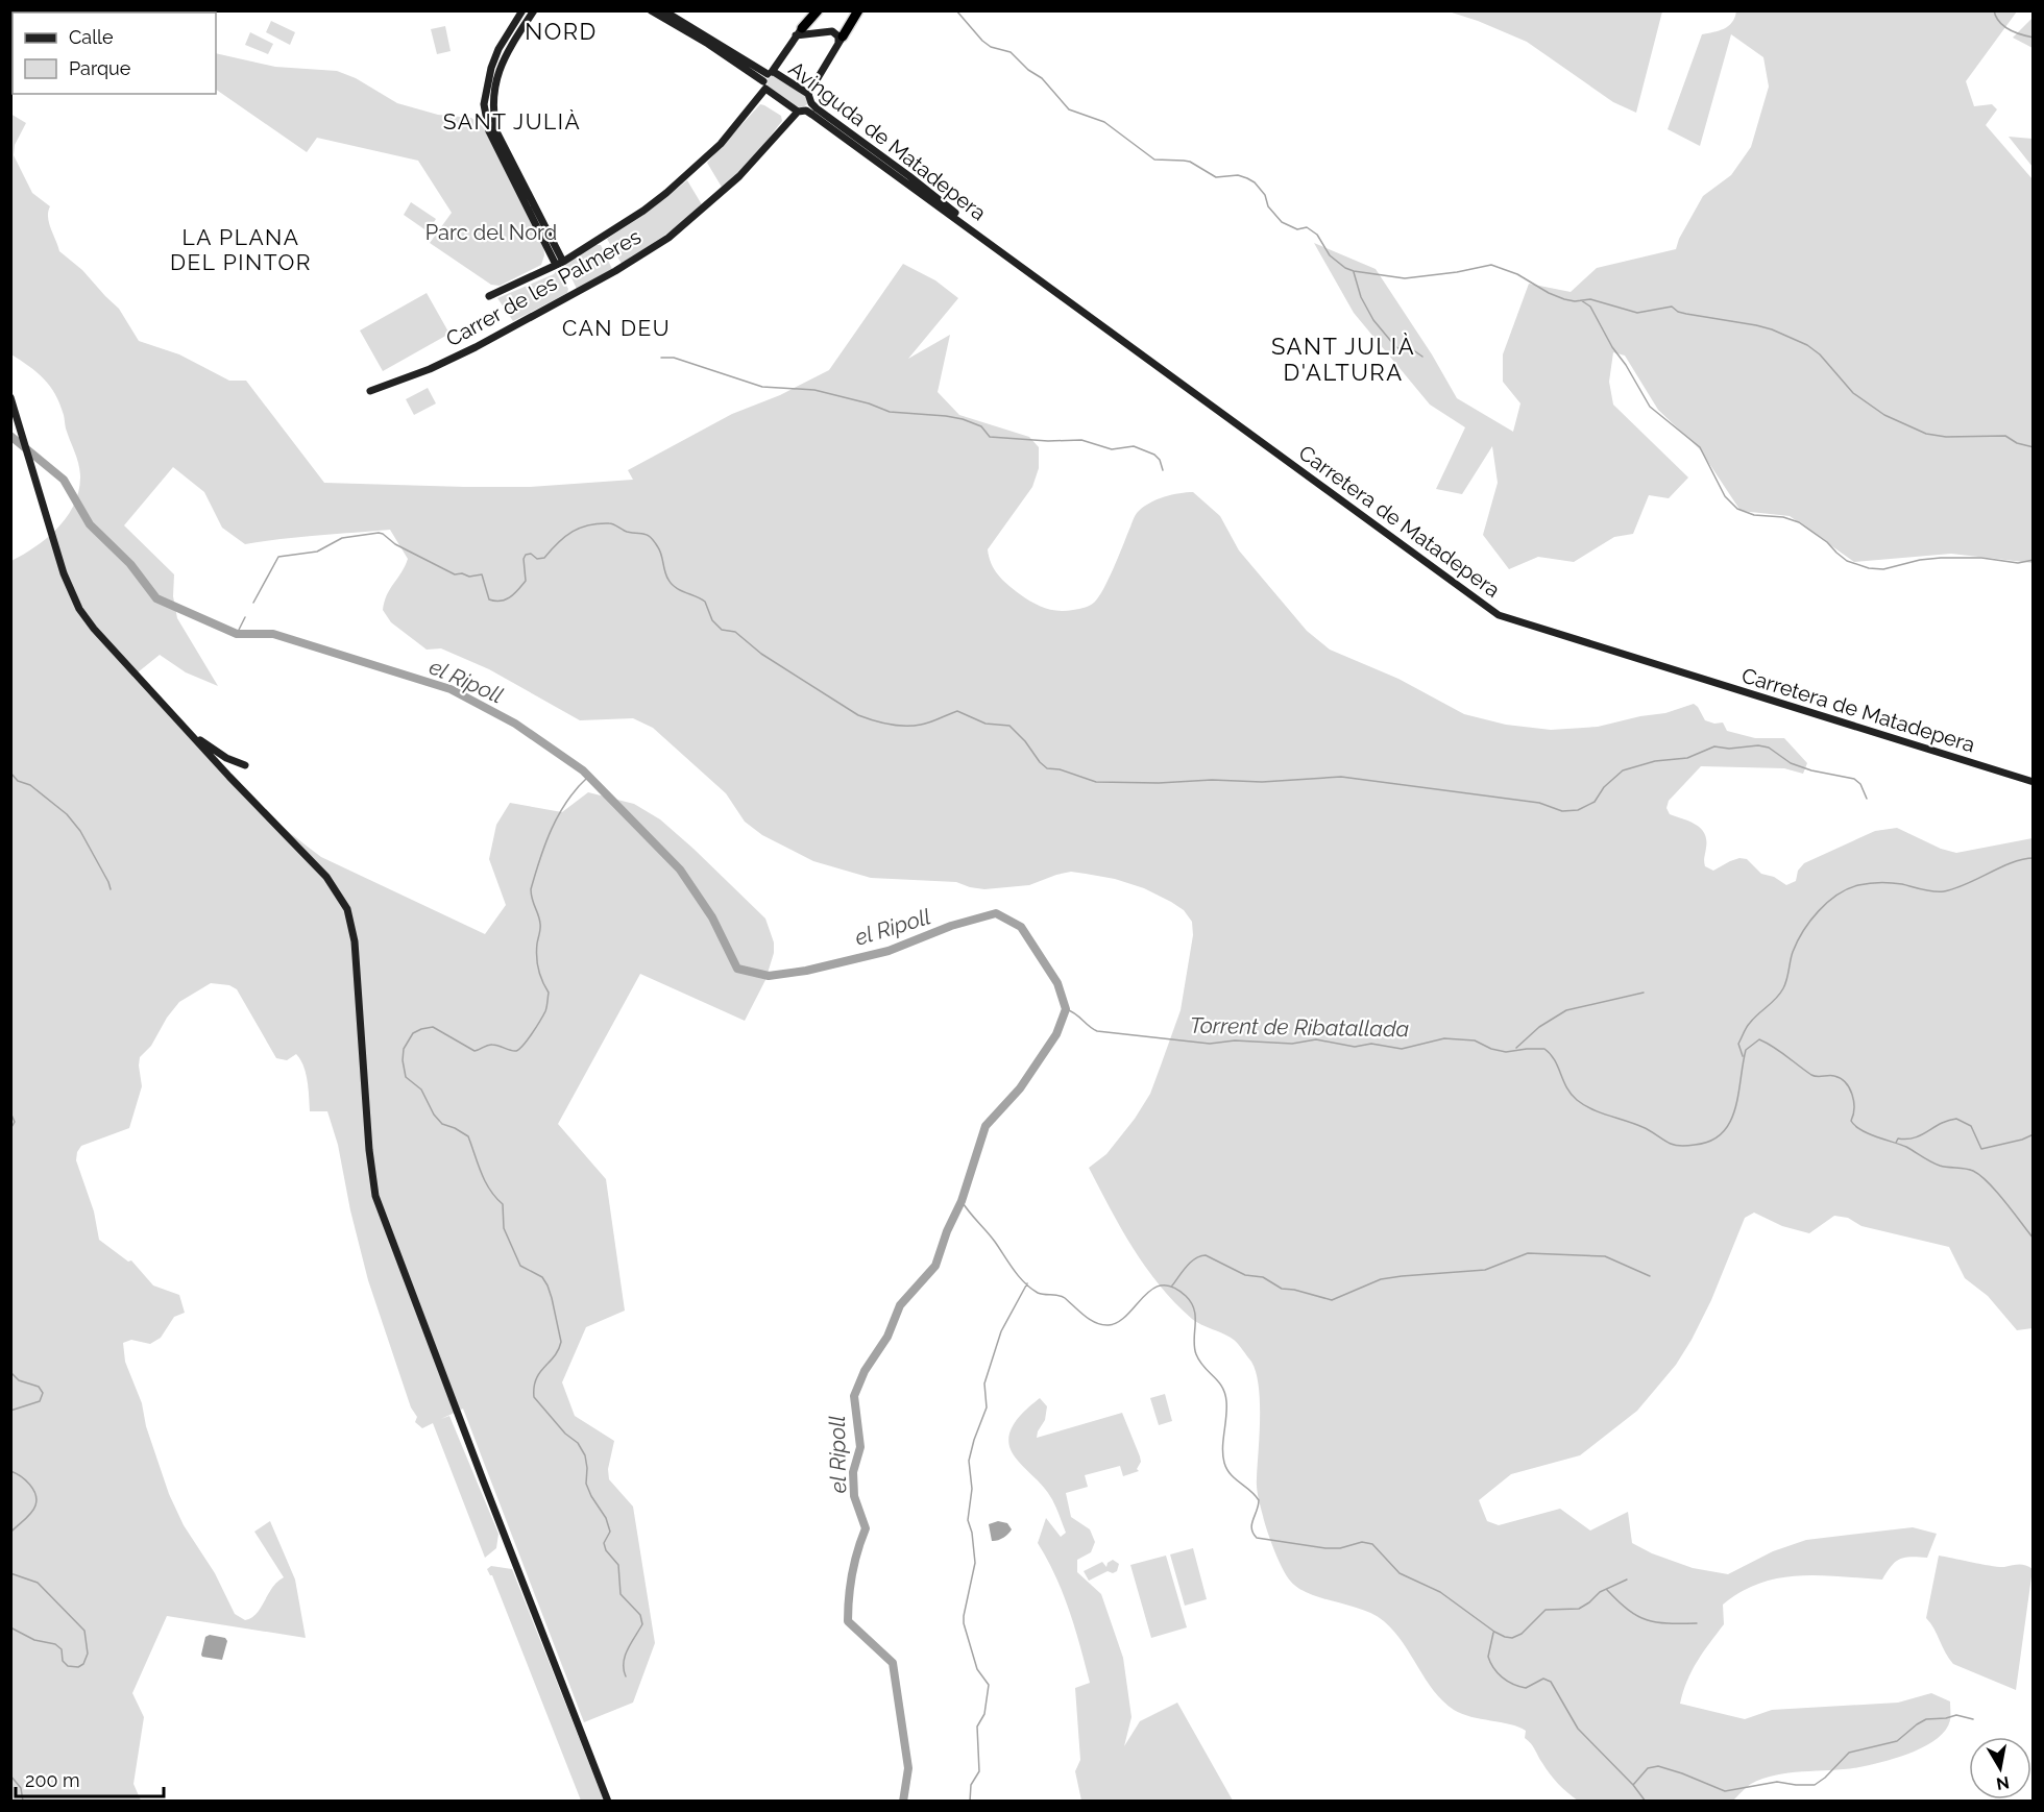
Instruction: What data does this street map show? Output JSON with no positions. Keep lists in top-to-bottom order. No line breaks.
{"streets":{"street":["Avinguda de Matadepera","Carrer de les Palmeres","Carretera de Matadepera"]},"crossings":[["Avinguda de Matadepera","Carrer de les Palmeres"],["Avinguda de Matadepera","Carretera de Matadepera"]],"districts":["NORD","SANT JULIÀ","LA PLANA DEL PINTOR","CAN DEU","SANT JULIÀ D'ALTURA"],"water":["el Ripoll","Torrent de Ribatallada"],"parks":["Parc del Nord"],"legend":["Calle","Parque"],"scale_bar":"200 m","north":"bottom"}
